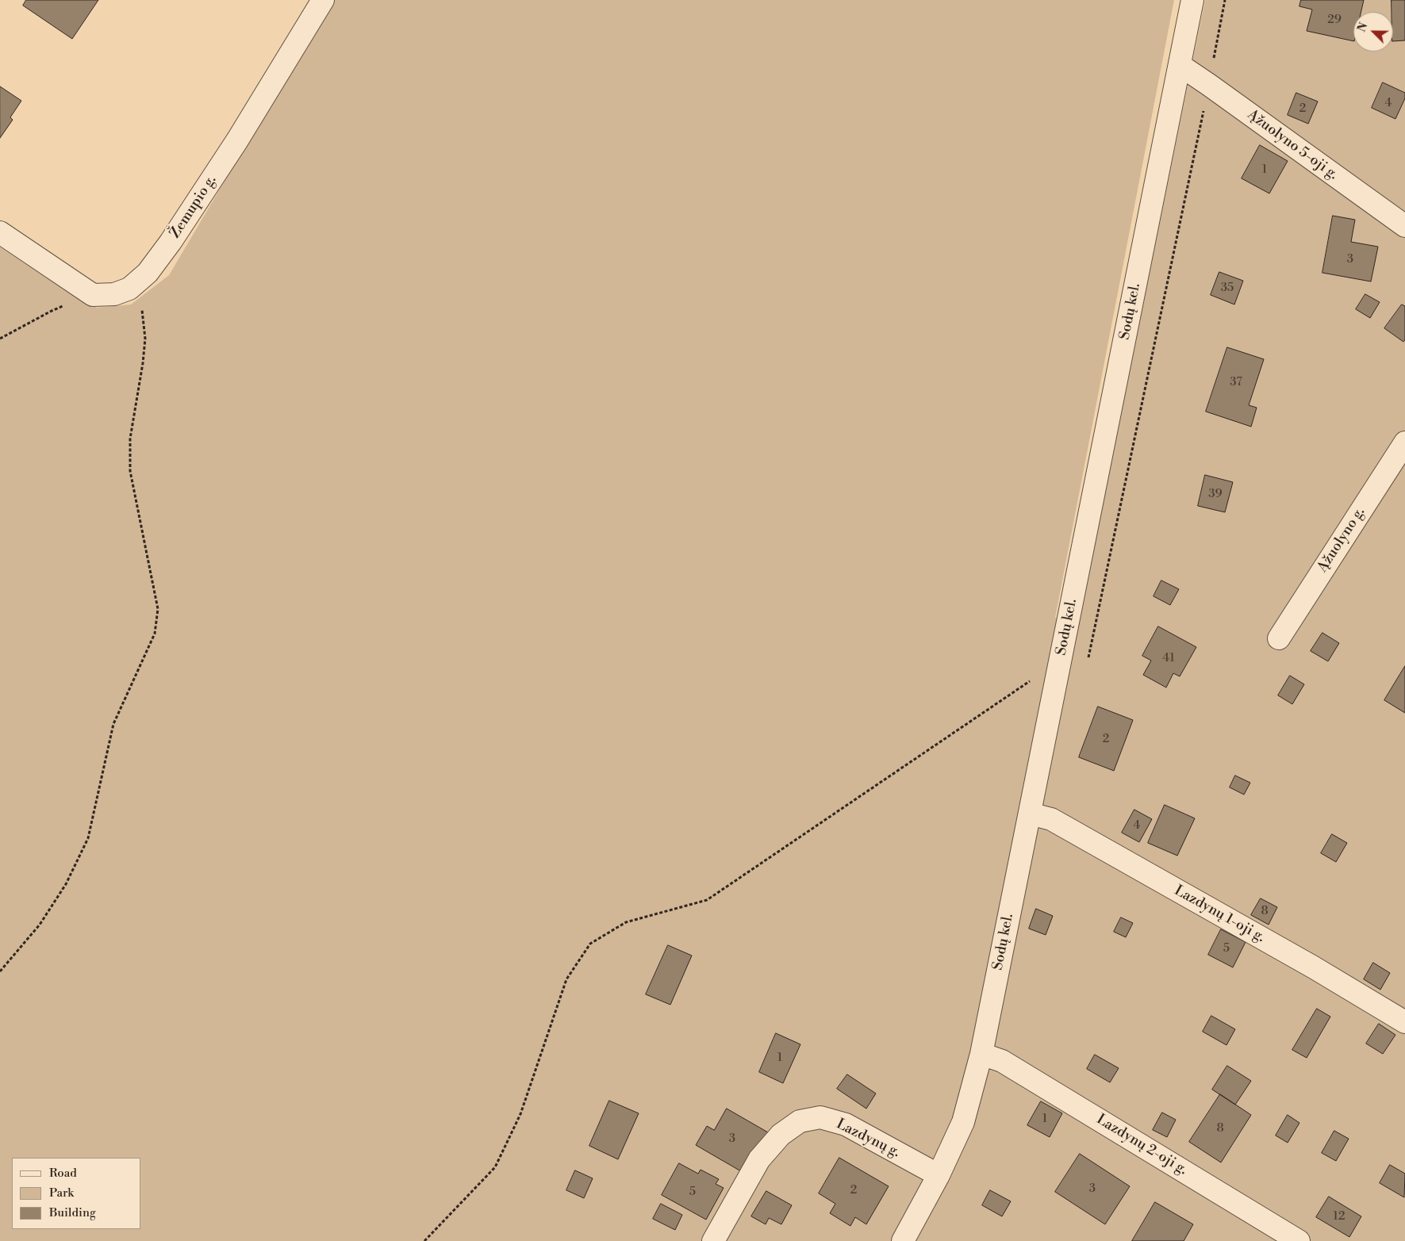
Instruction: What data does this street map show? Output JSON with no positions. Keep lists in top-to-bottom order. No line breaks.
{"streets":{"street":["Ąžuolyno 5-oji g.","Žemupio g.","Sodų kel.","Ąžuolyno g.","Lazdynų 1-oji g.","Lazdynų g.","Lazdynų 2-oji g."]},"crossings":[["Ąžuolyno 5-oji g.","Sodų kel."],["Sodų kel.","Lazdynų 1-oji g."],["Sodų kel.","Lazdynų g."],["Sodų kel.","Lazdynų 2-oji g."]],"house_numbers":["29","4","2","1","3","35","37","39","41","2","4","8","5","1","1","8","3","3","2","5","12"],"legend":["Road","Park","Building"],"north":"top left"}
